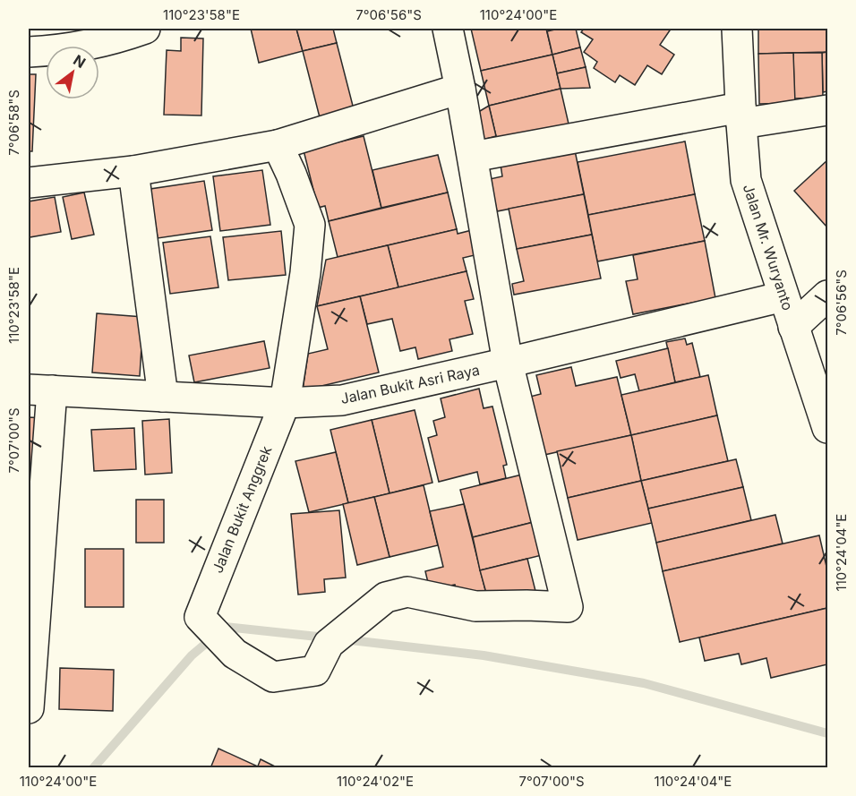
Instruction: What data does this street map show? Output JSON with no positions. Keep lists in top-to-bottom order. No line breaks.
{"streets":{"street":["Jalan Mr. Wuryanto","Jalan Bukit Asri Raya","Jalan Bukit Anggrek"]},"crossings":[["Jalan Mr. Wuryanto","Jalan Bukit Asri Raya"],["Jalan Bukit Asri Raya","Jalan Bukit Anggrek"]],"north":"top right","coordinates":["110°23'58\"E","7°06'56\"S","110°24'00\"E","7°06'58\"S","7°07'00\"S","110°24'04\"E","110°24'02\"E"]}
